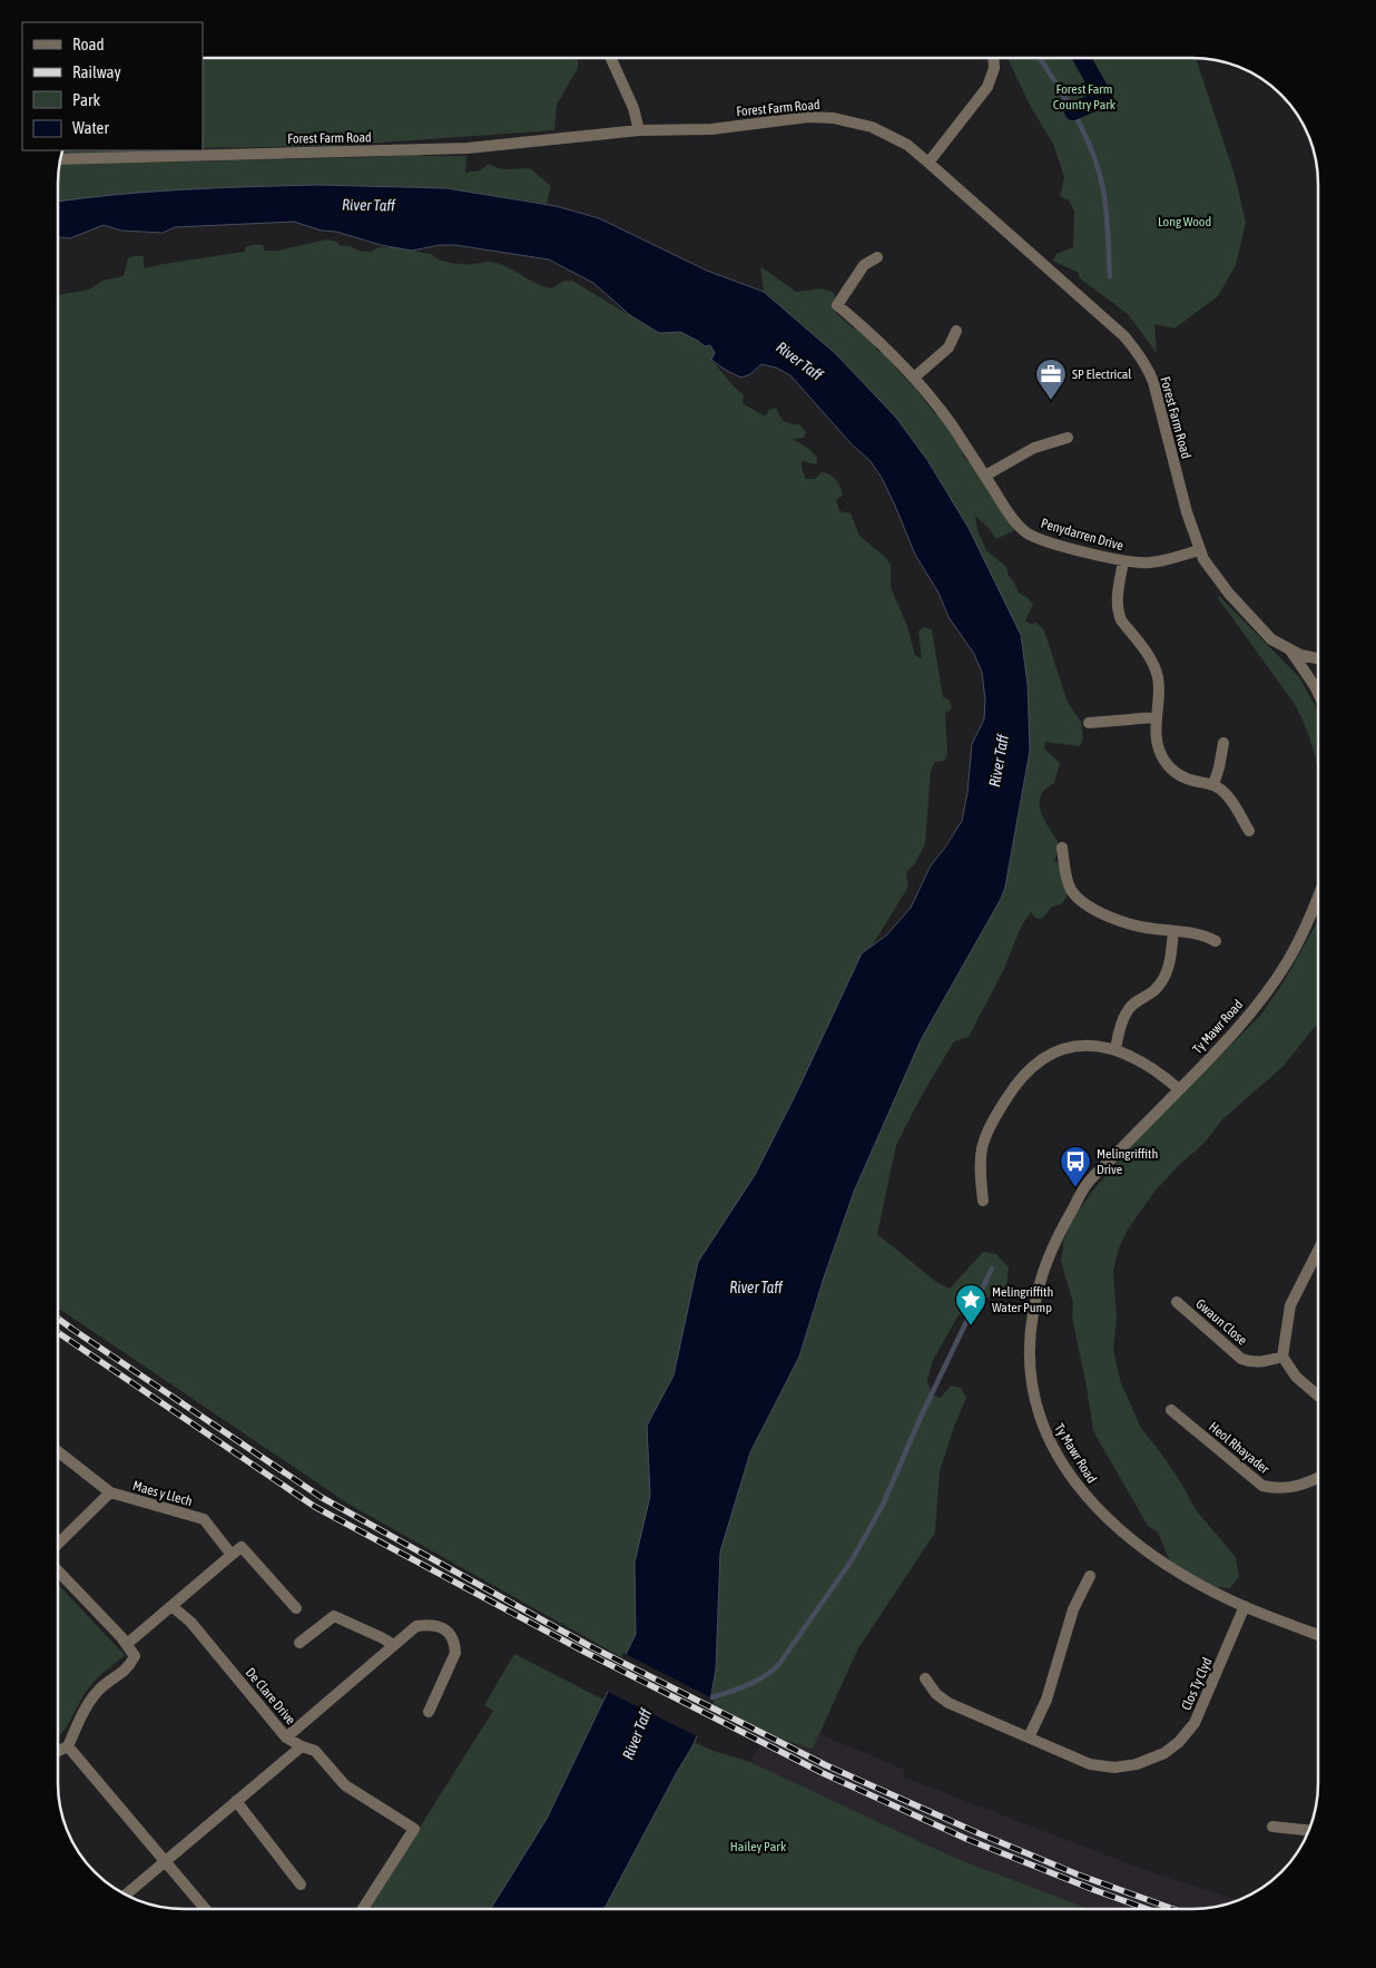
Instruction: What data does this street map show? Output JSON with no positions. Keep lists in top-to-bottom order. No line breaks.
{"streets":{"street":["Forest Farm Road","Penydarren Drive","Ty Mawr Road","Gwaun Close","Heol Rhayader","Maes y Llech","Clos Ty Clyd","De Clare Drive"]},"crossings":[["Forest Farm Road","Penydarren Drive"],["Ty Mawr Road","Clos Ty Clyd"]],"water":["River Taff"],"parks":["Forest Farm Country Park","Long Wood","Hailey Park"],"places":{"office":["SP Electrical"],"bus stop":["Melingriffith Drive"],"place":["Melingriffith Water Pump"]},"legend":["Road","Railway","Park","Water"]}
